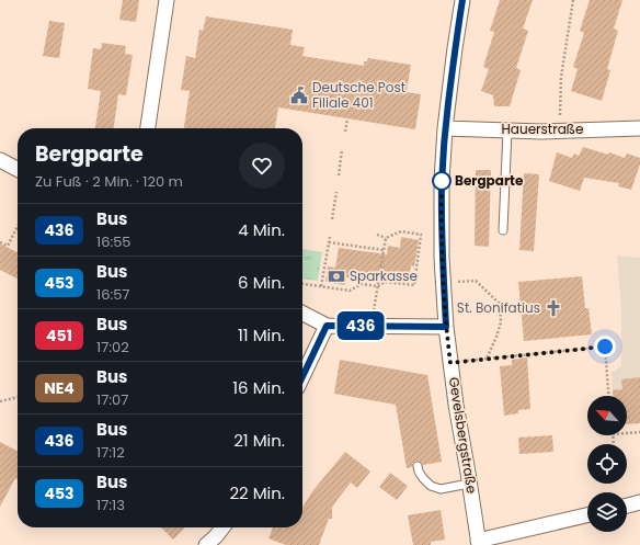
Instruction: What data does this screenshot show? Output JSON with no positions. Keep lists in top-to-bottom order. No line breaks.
{"streets":{"street":["Hauerstraße","Gevelsbergstraße"]},"crossings":[["Hauerstraße","Gevelsbergstraße"]],"places":{"public building":["Deutsche Post Filiale 401"],"other":["Bergparte"],"bank":["Sparkasse"],"church":["St. Bonifatius"]},"lines":["bus line 436"],"north":"top left","page":{"on_map":"436","heading":["Bergparte","Zu Fuß · 2 Min. · 120 m"],"list":[{"mark":"436","name":"Bus","note":"16:55","value":"4 Min."},{"mark":"453","name":"Bus","note":"16:57","value":"6 Min."},{"mark":"451","name":"Bus","note":"17:02","value":"11 Min."},{"mark":"NE4","name":"Bus","note":"17:07","value":"16 Min."},{"mark":"436","name":"Bus","note":"17:12","value":"21 Min."},{"mark":"453","name":"Bus","note":"17:13","value":"22 Min."}]}}
